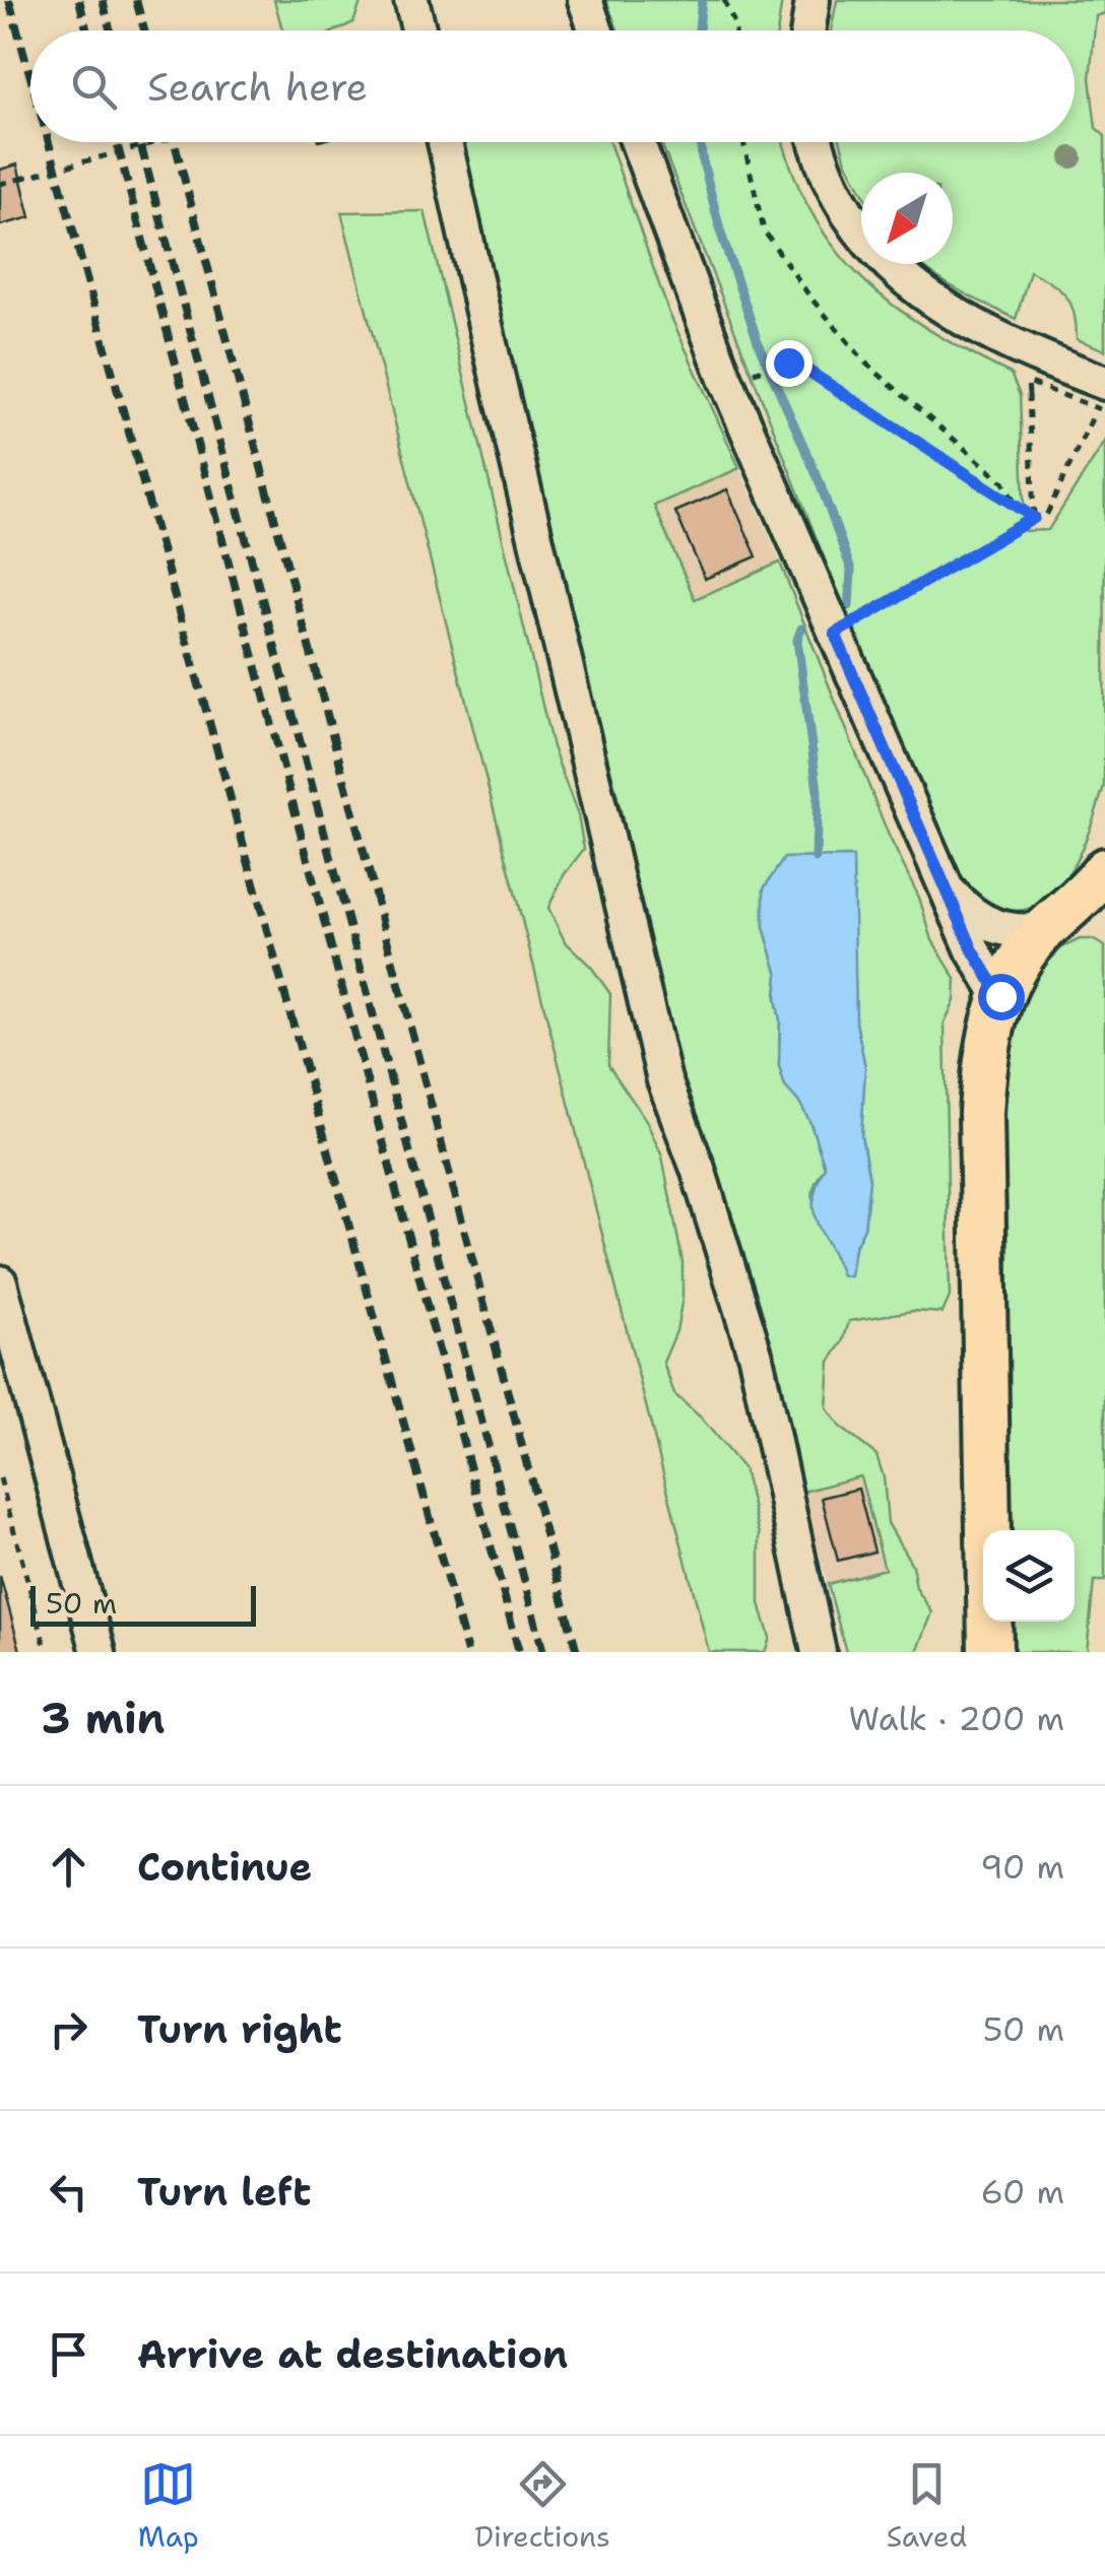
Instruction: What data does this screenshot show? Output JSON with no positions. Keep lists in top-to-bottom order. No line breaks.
{"scale_bar":"50 m","north":"bottom left","page":{"search":"Search here","scale":"50 m","heading":["3 min","Walk · 200 m"],"list":[["Continue","90 m"],["Turn right","50 m"],["Turn left","60 m"],"Arrive at destination"],"nav":["Map","Directions","Saved"]}}
